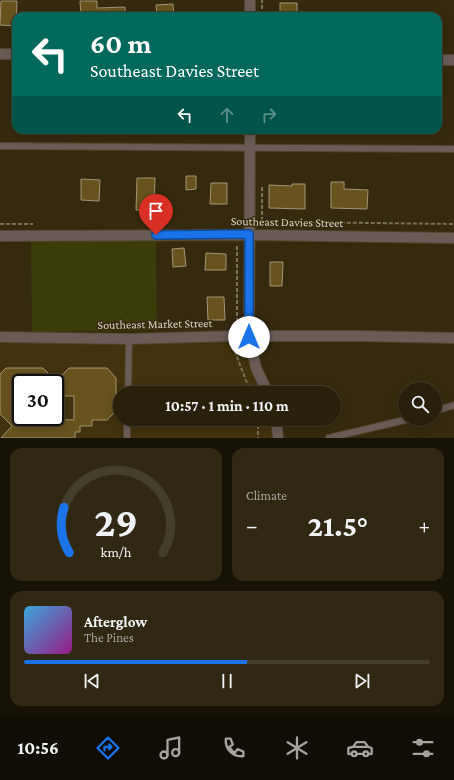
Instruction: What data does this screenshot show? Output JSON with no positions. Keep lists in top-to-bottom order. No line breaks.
{"streets":{"street":["Southeast Davies Street","Southeast Market Street"]},"page":{"turn":["60 m","Southeast Davies Street"],"limit":"30","trip":"10:57 · 1 min · 110 m","tile":"Climate","heat":["−","21.5°","+"],"song":["Afterglow","The Pines"],"tabs":"10:56","gauge":["29","km/h"]}}
